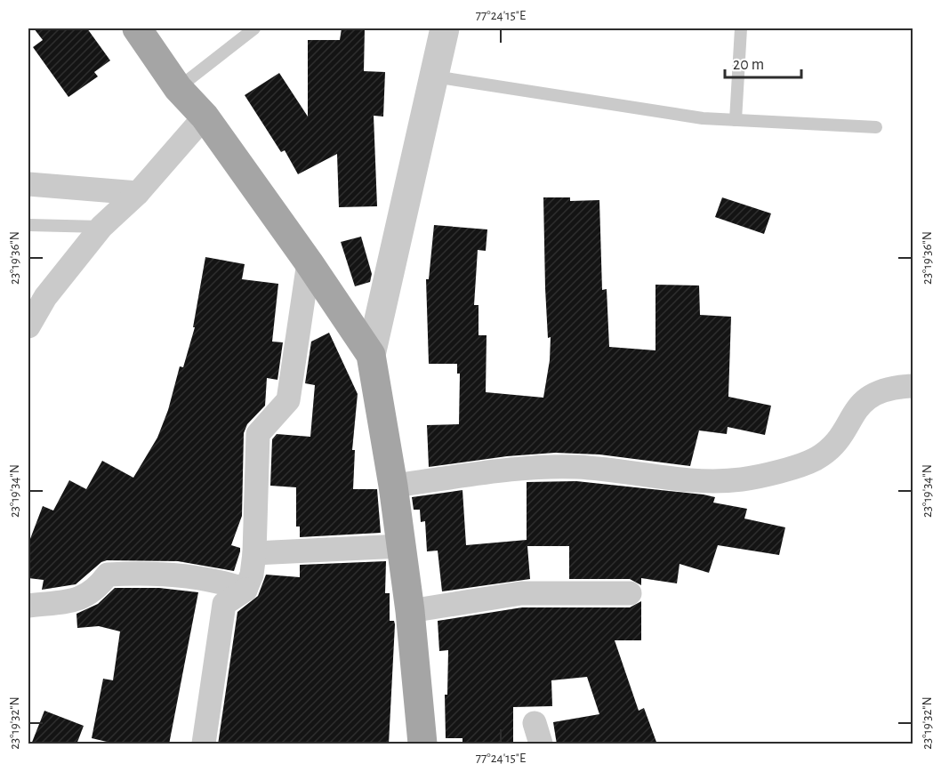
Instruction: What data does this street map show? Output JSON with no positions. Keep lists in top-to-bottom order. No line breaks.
{"scale_bar":"20 m","coordinates":["77°24'15\"E","23°19'36\"N","23°19'34\"N","23°19'32\"N"]}
